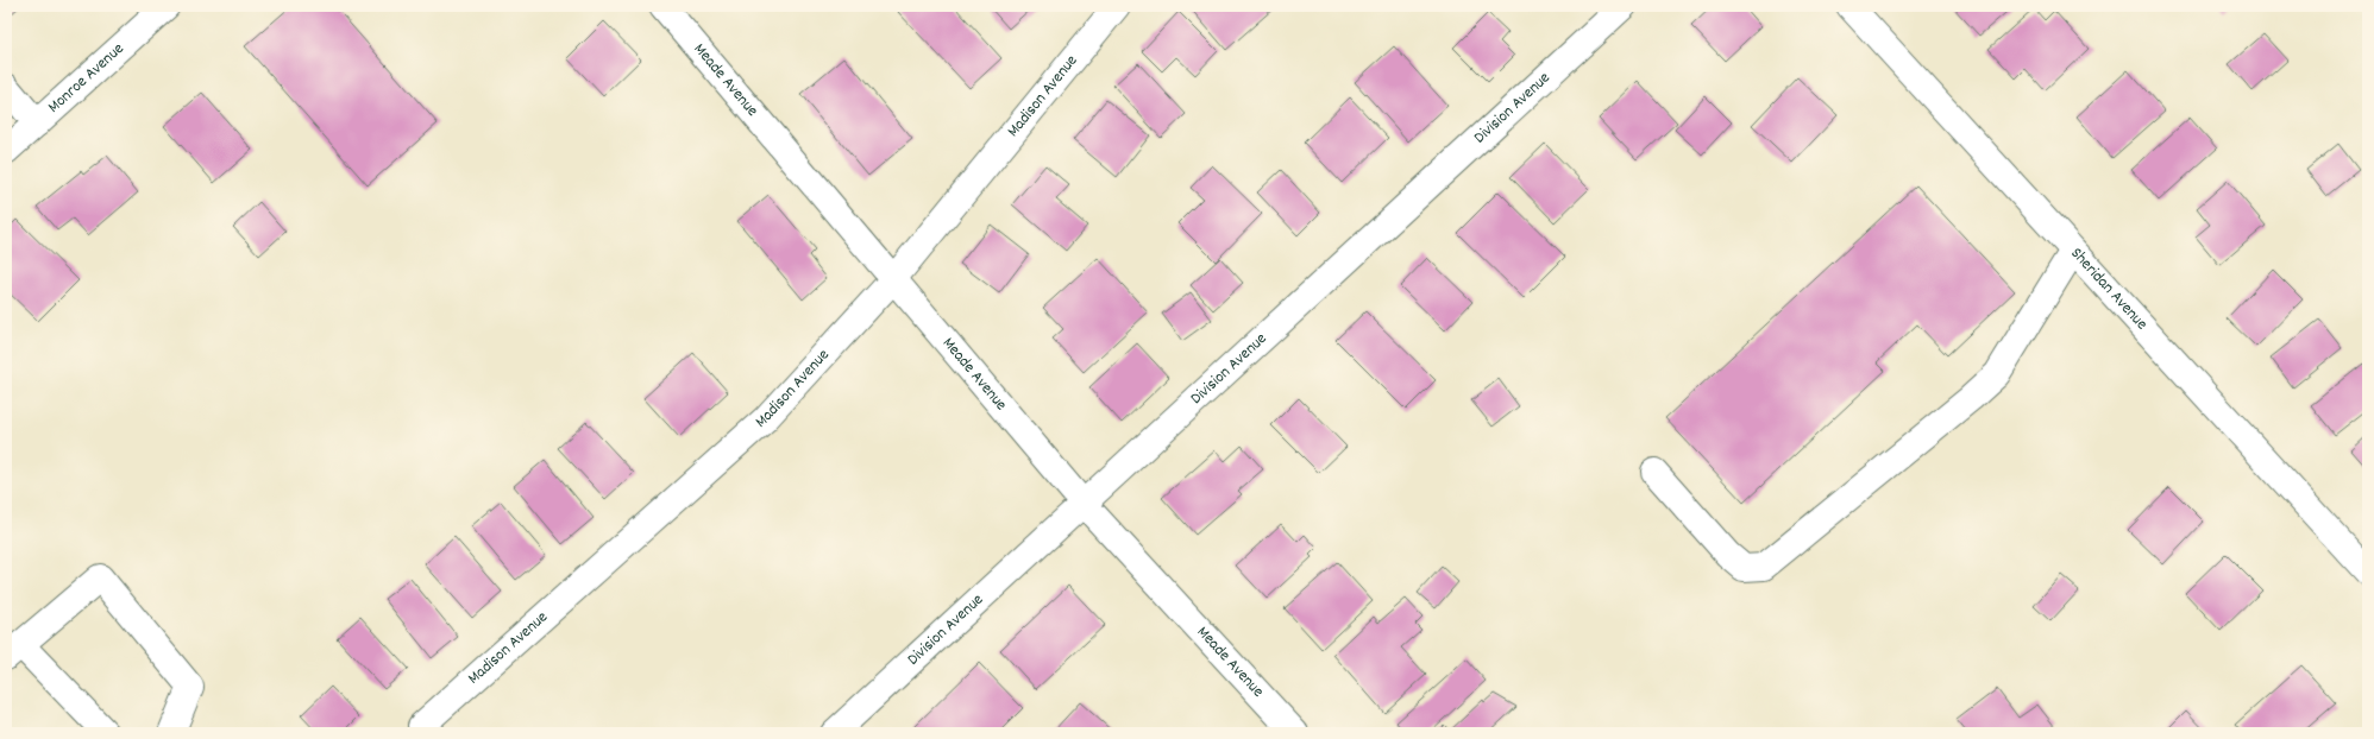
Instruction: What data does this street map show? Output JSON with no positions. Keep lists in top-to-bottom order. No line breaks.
{"streets":{"street":["Monroe Avenue","Meade Avenue","Madison Avenue","Division Avenue","Sheridan Avenue"]},"crossings":[["Meade Avenue","Madison Avenue"],["Meade Avenue","Division Avenue"]]}
